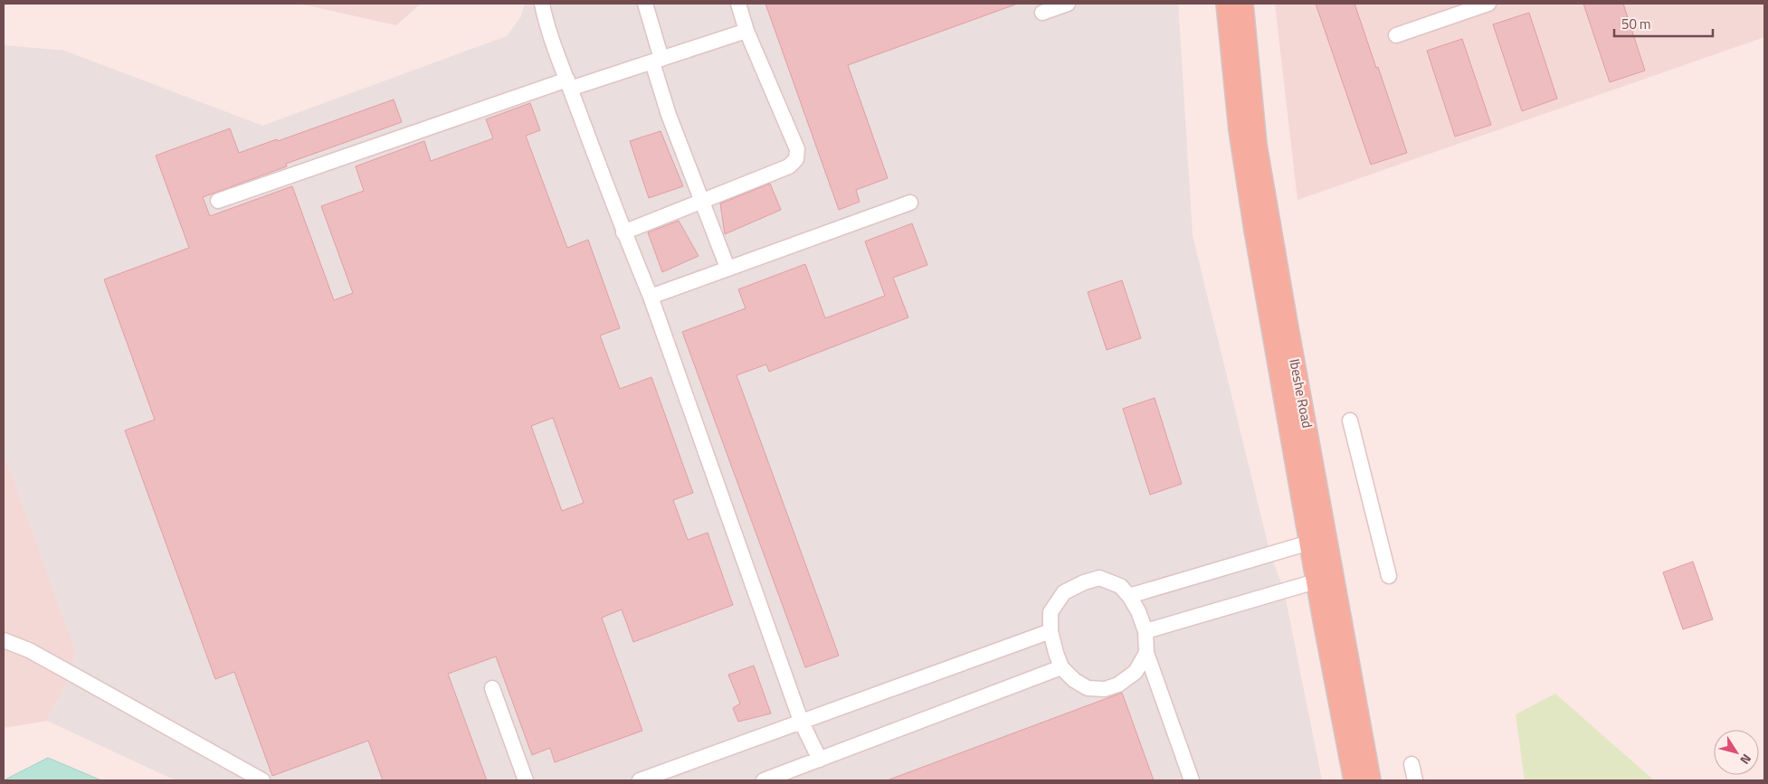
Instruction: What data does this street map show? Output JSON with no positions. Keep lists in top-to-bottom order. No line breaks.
{"streets":{"main road":["Ibeshe Road"]},"scale_bar":"50 m","north":"bottom right"}
